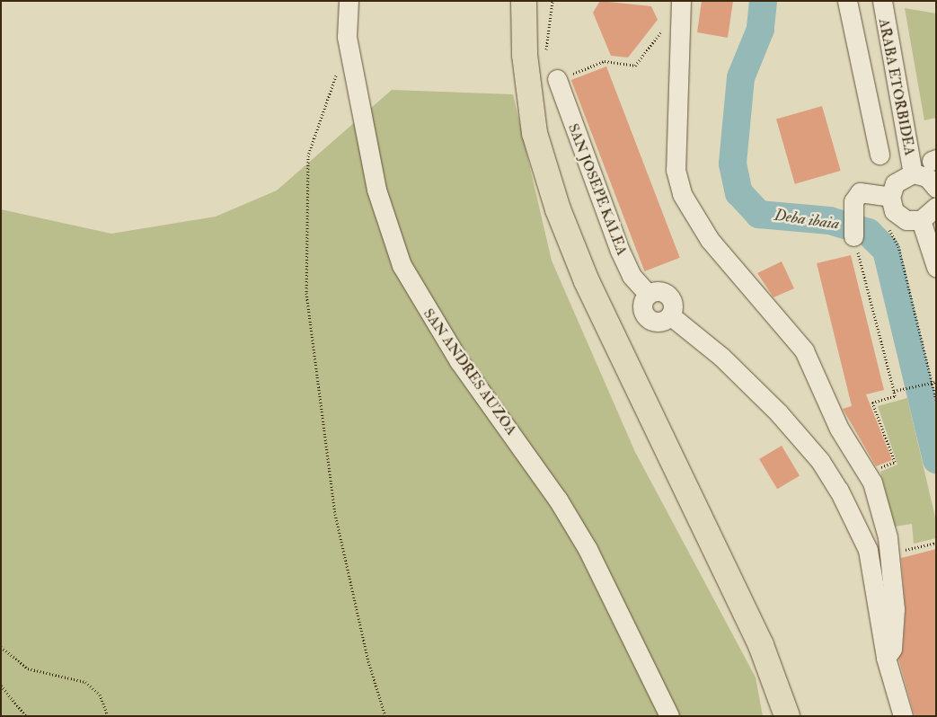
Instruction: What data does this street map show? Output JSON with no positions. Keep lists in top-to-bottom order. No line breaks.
{"streets":{"street":["ARABA ETORBIDEA","SAN JOSEPE KALEA","SAN ANDRES AUZOA"]},"water":["Deba ibaia"]}
